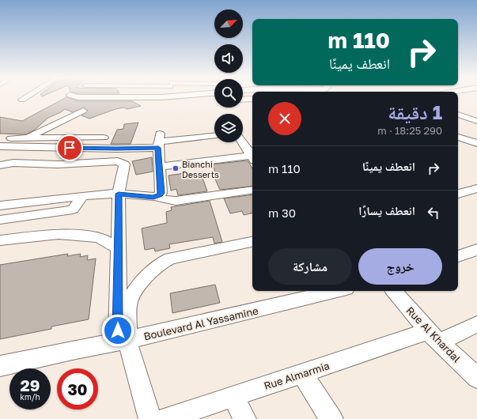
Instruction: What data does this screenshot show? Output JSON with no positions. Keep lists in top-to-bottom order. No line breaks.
{"streets":{"street":["Boulevard Al Yassamine","Rue Al Khardal","Rue Almarmia"]},"crossings":[["Rue Al Khardal","Rue Almarmia"]],"places":["Bianchi Desserts"],"north":"top right","page":{"turn":["110 m","انعطف يمينًا"],"heading":["1 دقيقة","290 m · 18:25"],"list":[{"name":"انعطف يمينًا","value":"110 m"},{"name":"انعطف يسارًا","value":"30 m"}],"buttons":["خروج","مشاركة"],"speed":"29 km/h","limit":"30"}}
